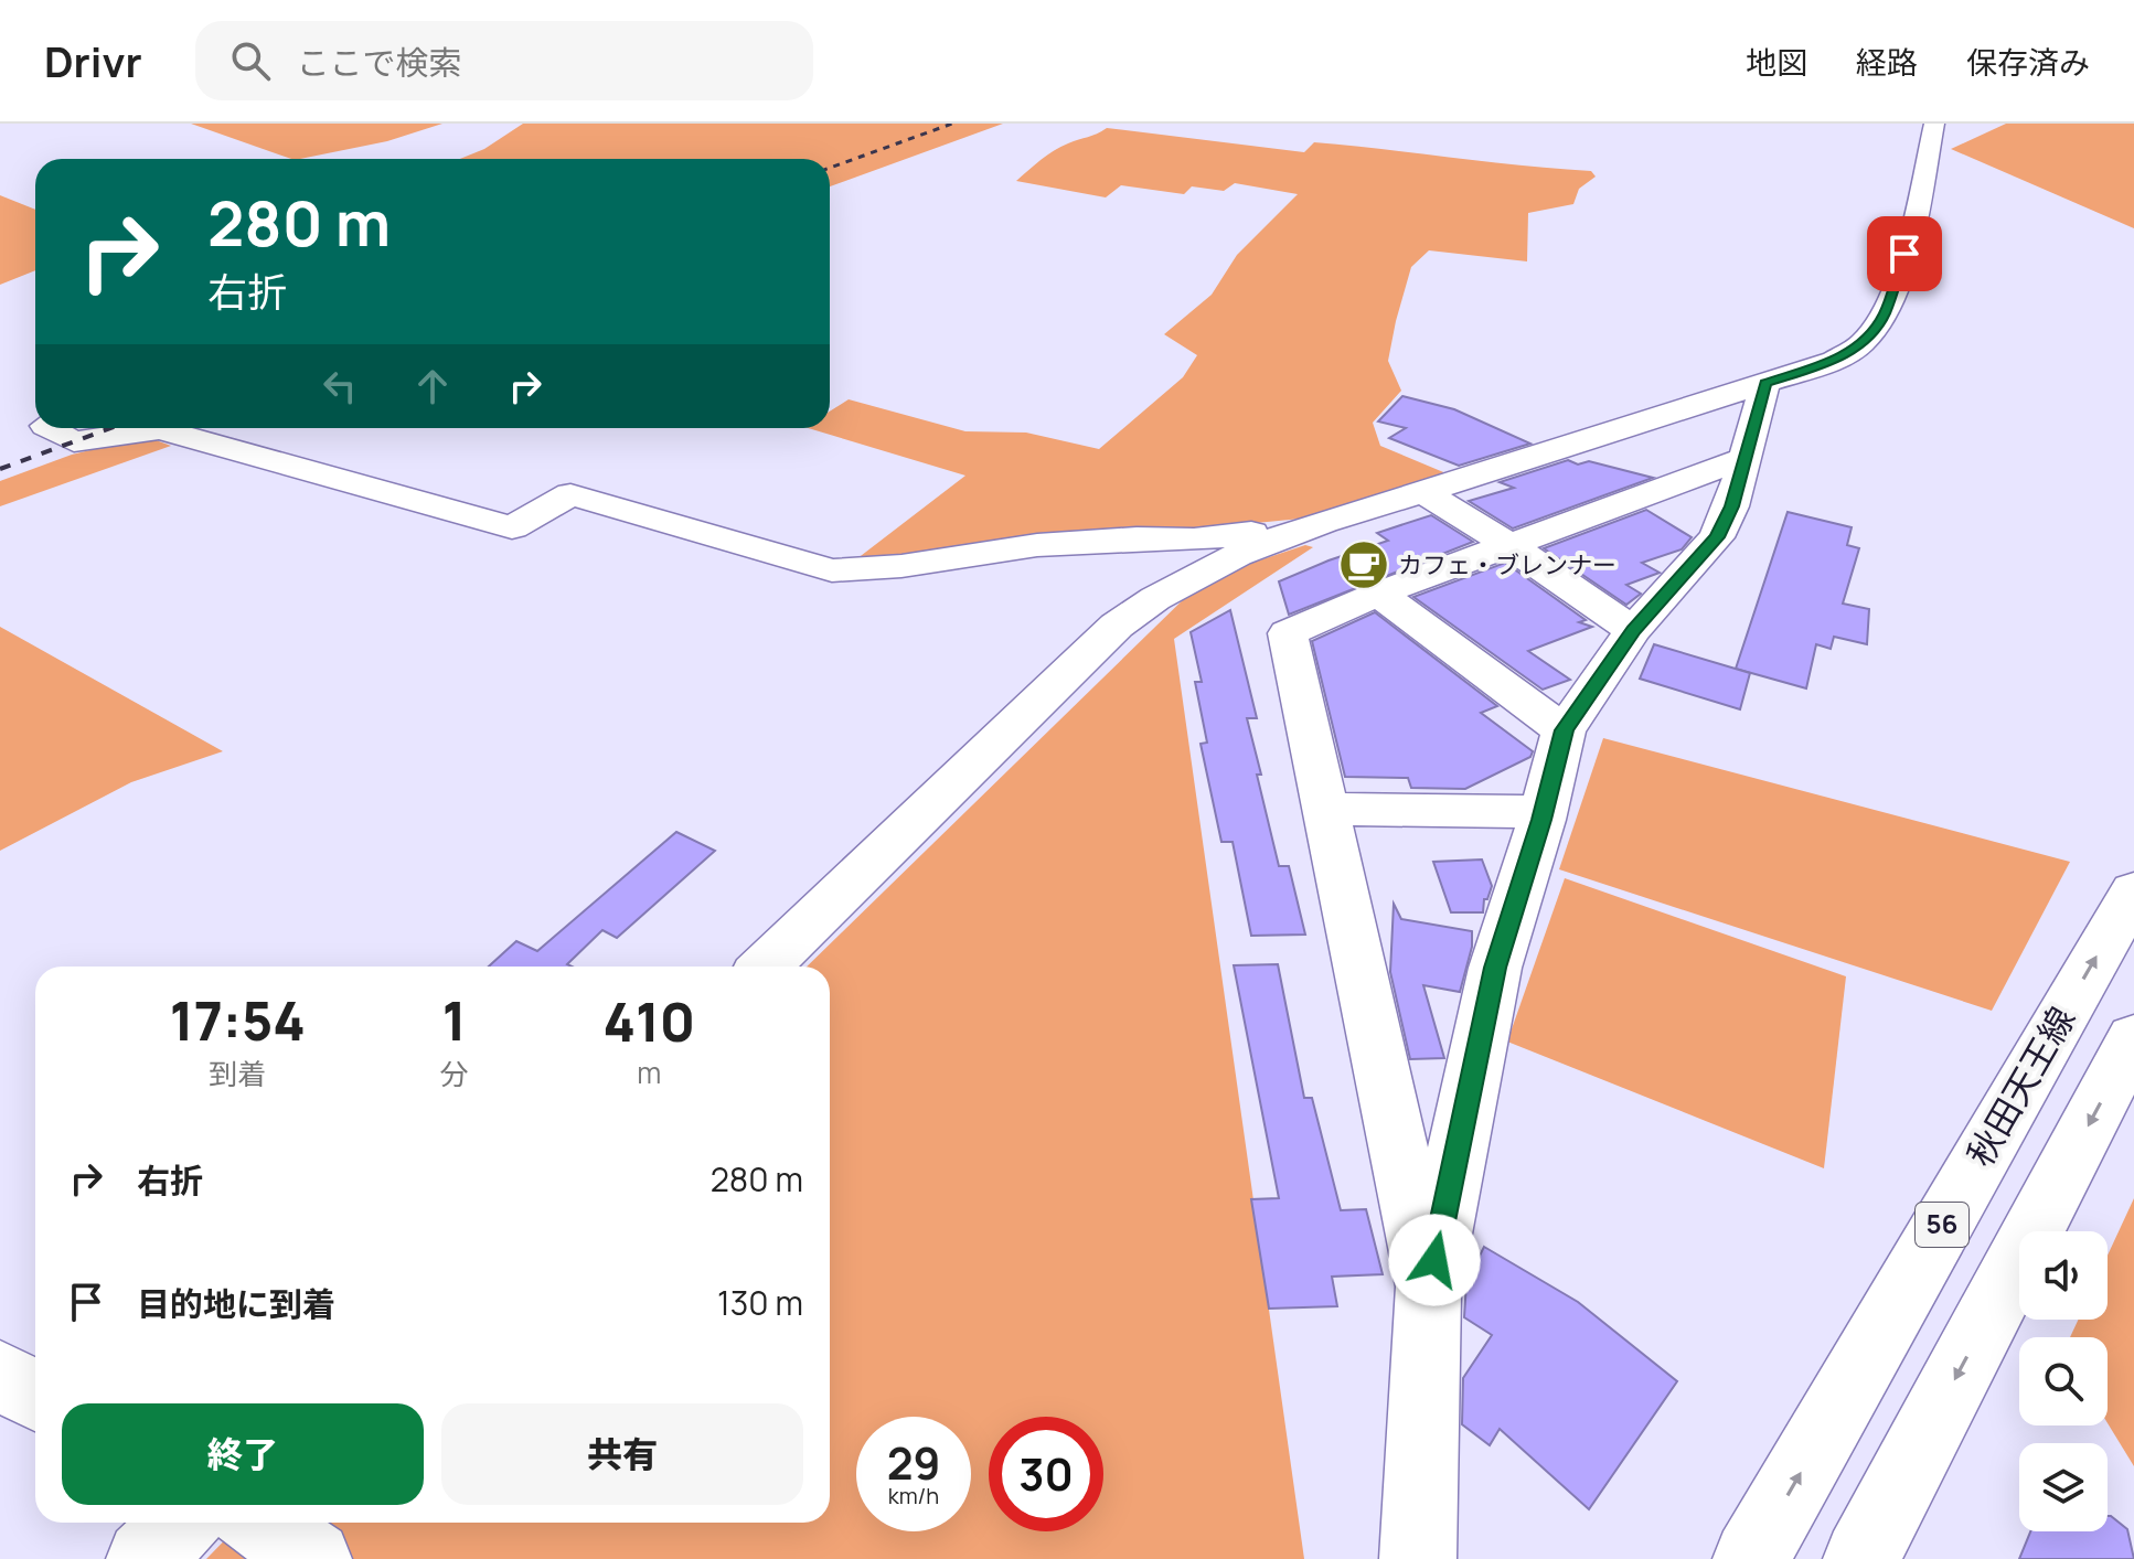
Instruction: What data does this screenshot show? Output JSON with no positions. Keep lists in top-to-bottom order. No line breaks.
{"streets":{"street":["秋田天王線","56"]},"places":{"cafe":["カフェ・ブレンナー"]},"page":{"header":"Drivr","search":"ここで検索","nav":["地図","経路","保存済み"],"turn":["280 m","右折"],"eta":["17:54","到着","1","分","410","m"],"list":[{"name":"右折","value":"280 m"},{"name":"目的地に到着","value":"130 m"}],"buttons":["終了","共有"],"speed":"29 km/h","limit":"30"}}
